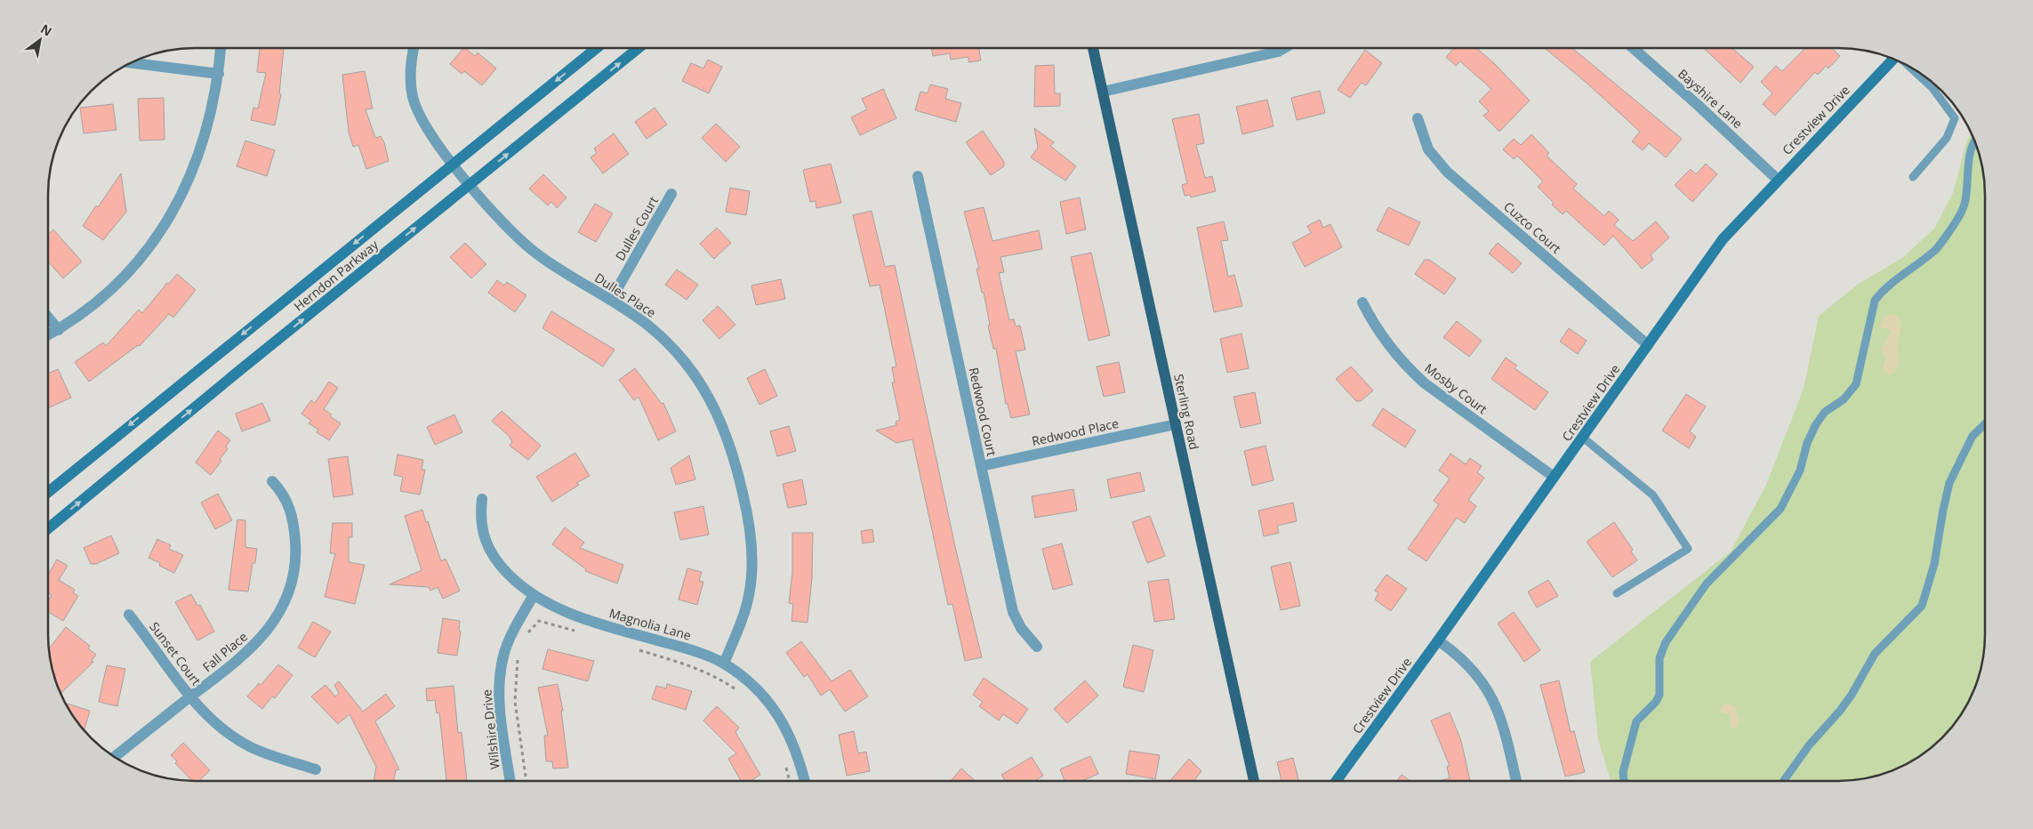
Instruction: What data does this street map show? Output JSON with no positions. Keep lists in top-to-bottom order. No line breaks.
{"streets":{"main road":["Crestview Drive","Herndon Parkway","Sterling Road"],"street":["Bayshire Lane","Cuzco Court","Dulles Court","Dulles Place","Mosby Court","Redwood Court","Redwood Place","Magnolia Lane","Fall Place","Sunset Court","Wilshire Drive"]},"crossings":[["Bayshire Lane","Crestview Drive"],["Crestview Drive","Cuzco Court"],["Crestview Drive","Mosby Court"],["Dulles Court","Dulles Place"],["Herndon Parkway","Dulles Place"],["Dulles Place","Magnolia Lane"],["Redwood Court","Redwood Place"],["Sterling Road","Redwood Place"],["Magnolia Lane","Wilshire Drive"],["Fall Place","Sunset Court"]],"north":"top right"}
